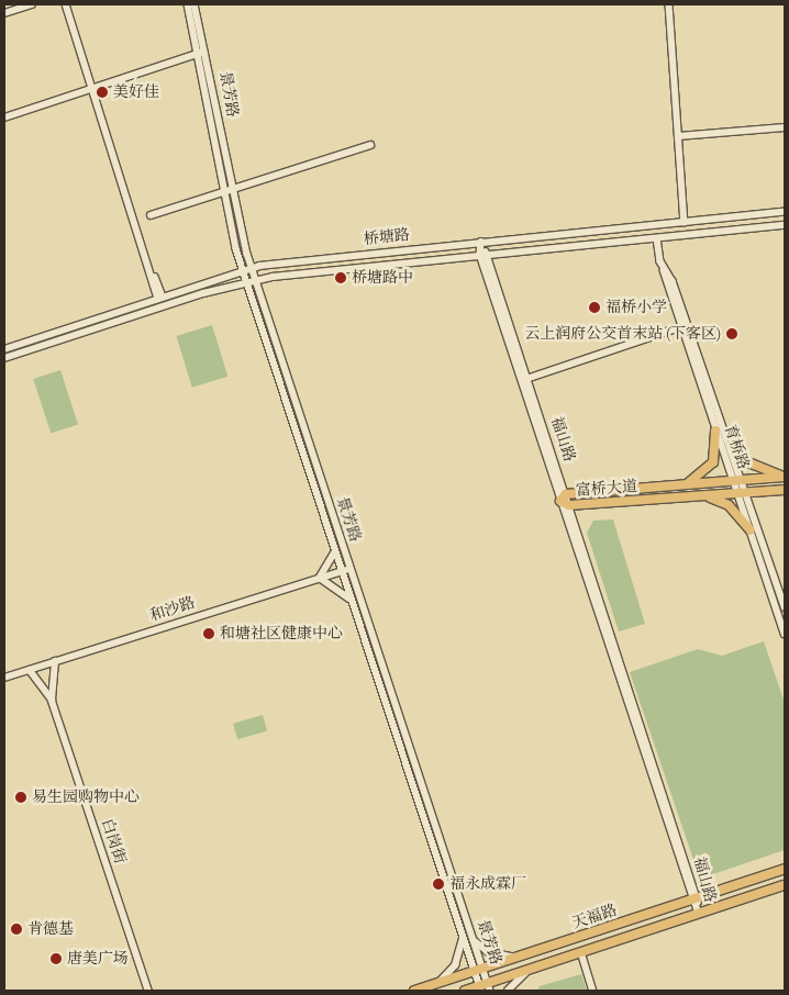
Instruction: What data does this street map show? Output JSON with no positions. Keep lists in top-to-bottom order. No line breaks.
{"streets":{"main road":["富桥大道","天福路"],"street":["景芳路","桥塘路","福山路","育桥路","和沙路","白岗街"]},"crossings":[["景芳路","桥塘路"],["景芳路","和沙路"],["景芳路","天福路"],["桥塘路","福山路"],["桥塘路","育桥路"],["福山路","富桥大道"],["福山路","天福路"],["育桥路","富桥大道"]],"places":["美好佳","桥塘路中","福桥小学","云上润府公交首末站 (下客区)","和塘社区健康中心","易生园购物中心","福永成霖厂","肯德基","唐美广场"]}
